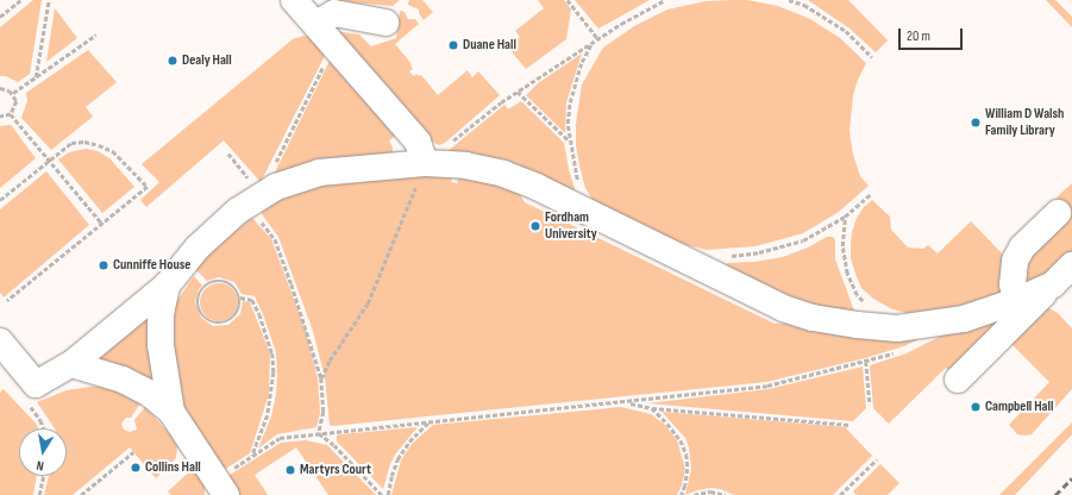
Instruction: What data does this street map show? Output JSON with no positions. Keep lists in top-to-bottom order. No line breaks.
{"places":["Duane Hall","Dealy Hall","William D Walsh Family Library","Fordham University","Cunniffe House","Campbell Hall","Collins Hall","Martyrs Court"],"scale_bar":"20 m","north":"bottom"}
